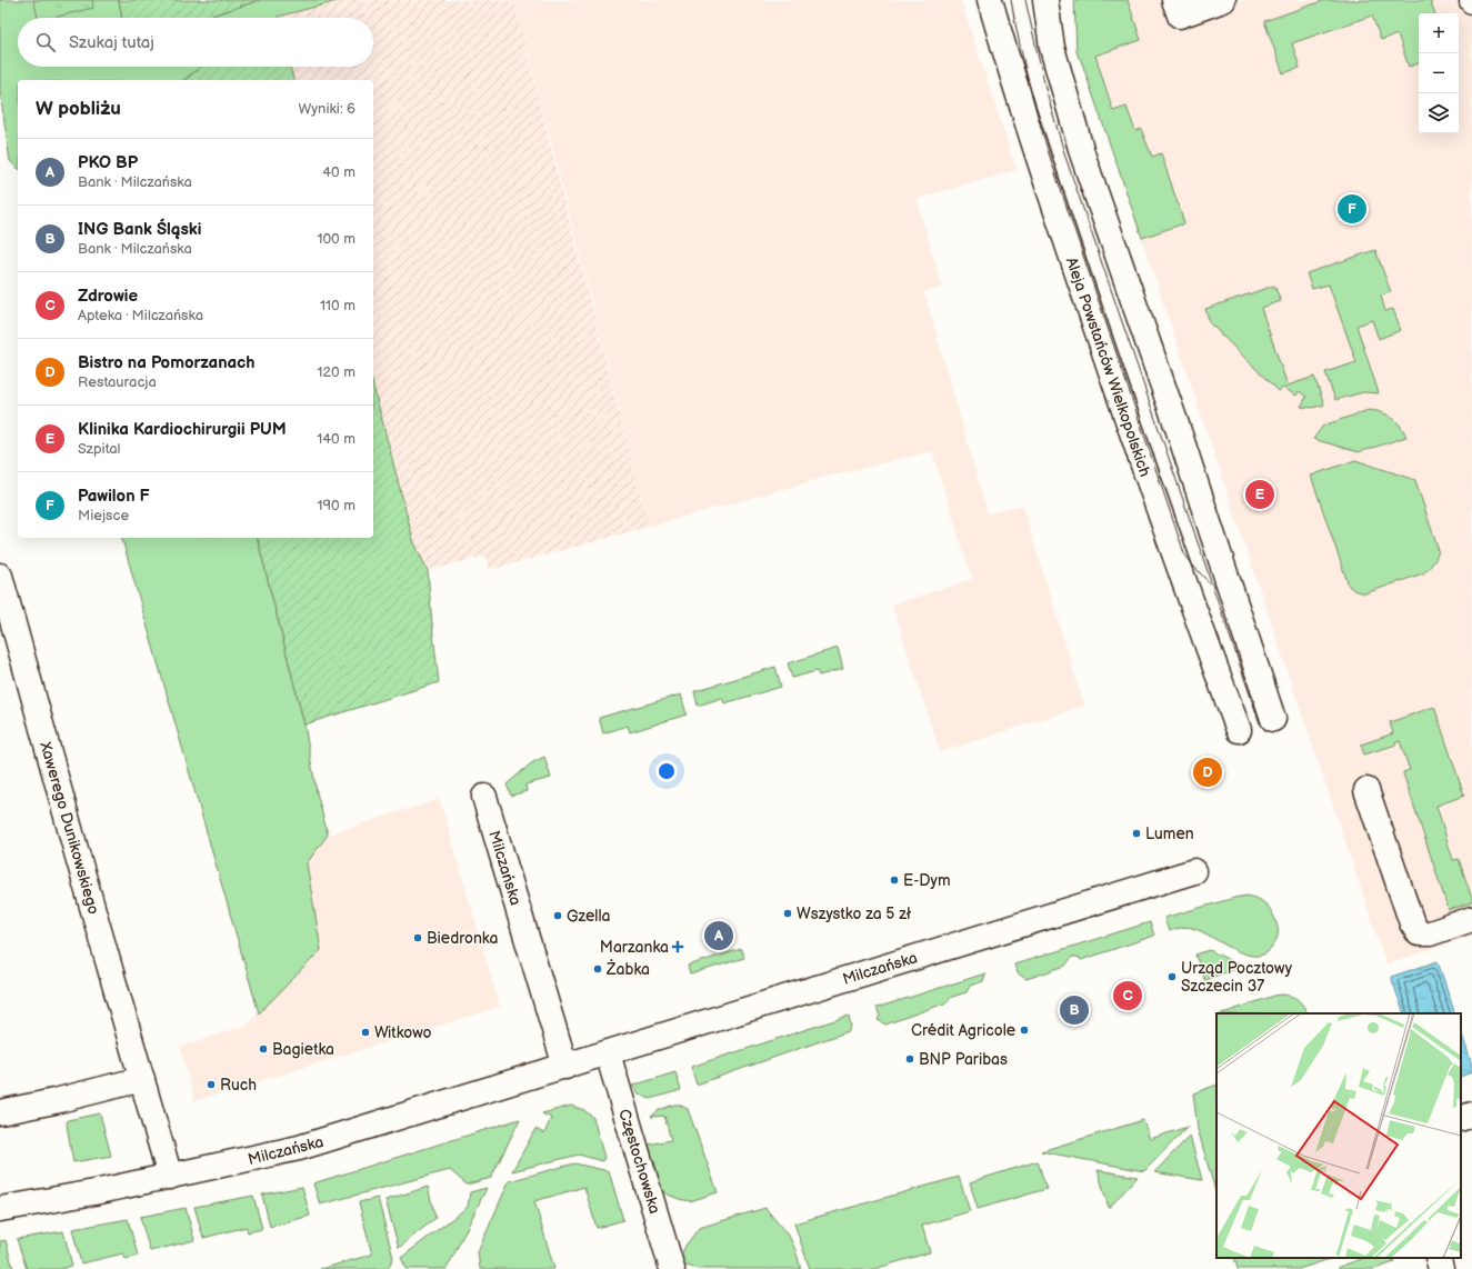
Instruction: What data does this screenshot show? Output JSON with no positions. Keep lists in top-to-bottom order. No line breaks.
{"streets":{"street":["Aleja Powstańców Wielkopolskich","Xawerego Dunikowskiego","Milczańska","Częstochowska"]},"crossings":[["Xawerego Dunikowskiego","Milczańska"],["Milczańska","Częstochowska"]],"places":{"other":["Lumen","E-Dym","Wszystko za 5 zł","Gzella","Biedronka","Żabka","Urząd Pocztowy Szczecin 37","Crédit Agricole","Witkowo","Bagietka","BNP Paribas","Ruch"],"health":["Marzanka"]},"page":{"map_buttons":["+","−"],"search":"Szukaj tutaj","heading":["W pobliżu","Wyniki: 6"],"list":[{"mark":"A","name":"PKO BP","note":"Bank · Milczańska","value":"40 m"},{"mark":"B","name":"ING Bank Śląski","note":"Bank · Milczańska","value":"100 m"},{"mark":"C","name":"Zdrowie","note":"Apteka · Milczańska","value":"110 m"},{"mark":"D","name":"Bistro na Pomorzanach","note":"Restauracja","value":"120 m"},{"mark":"E","name":"Klinika Kardiochirurgii PUM","note":"Szpital","value":"140 m"},{"mark":"F","name":"Pawilon F","note":"Miejsce","value":"190 m"}],"pins":["F","E","D","A","C","B"]}}
